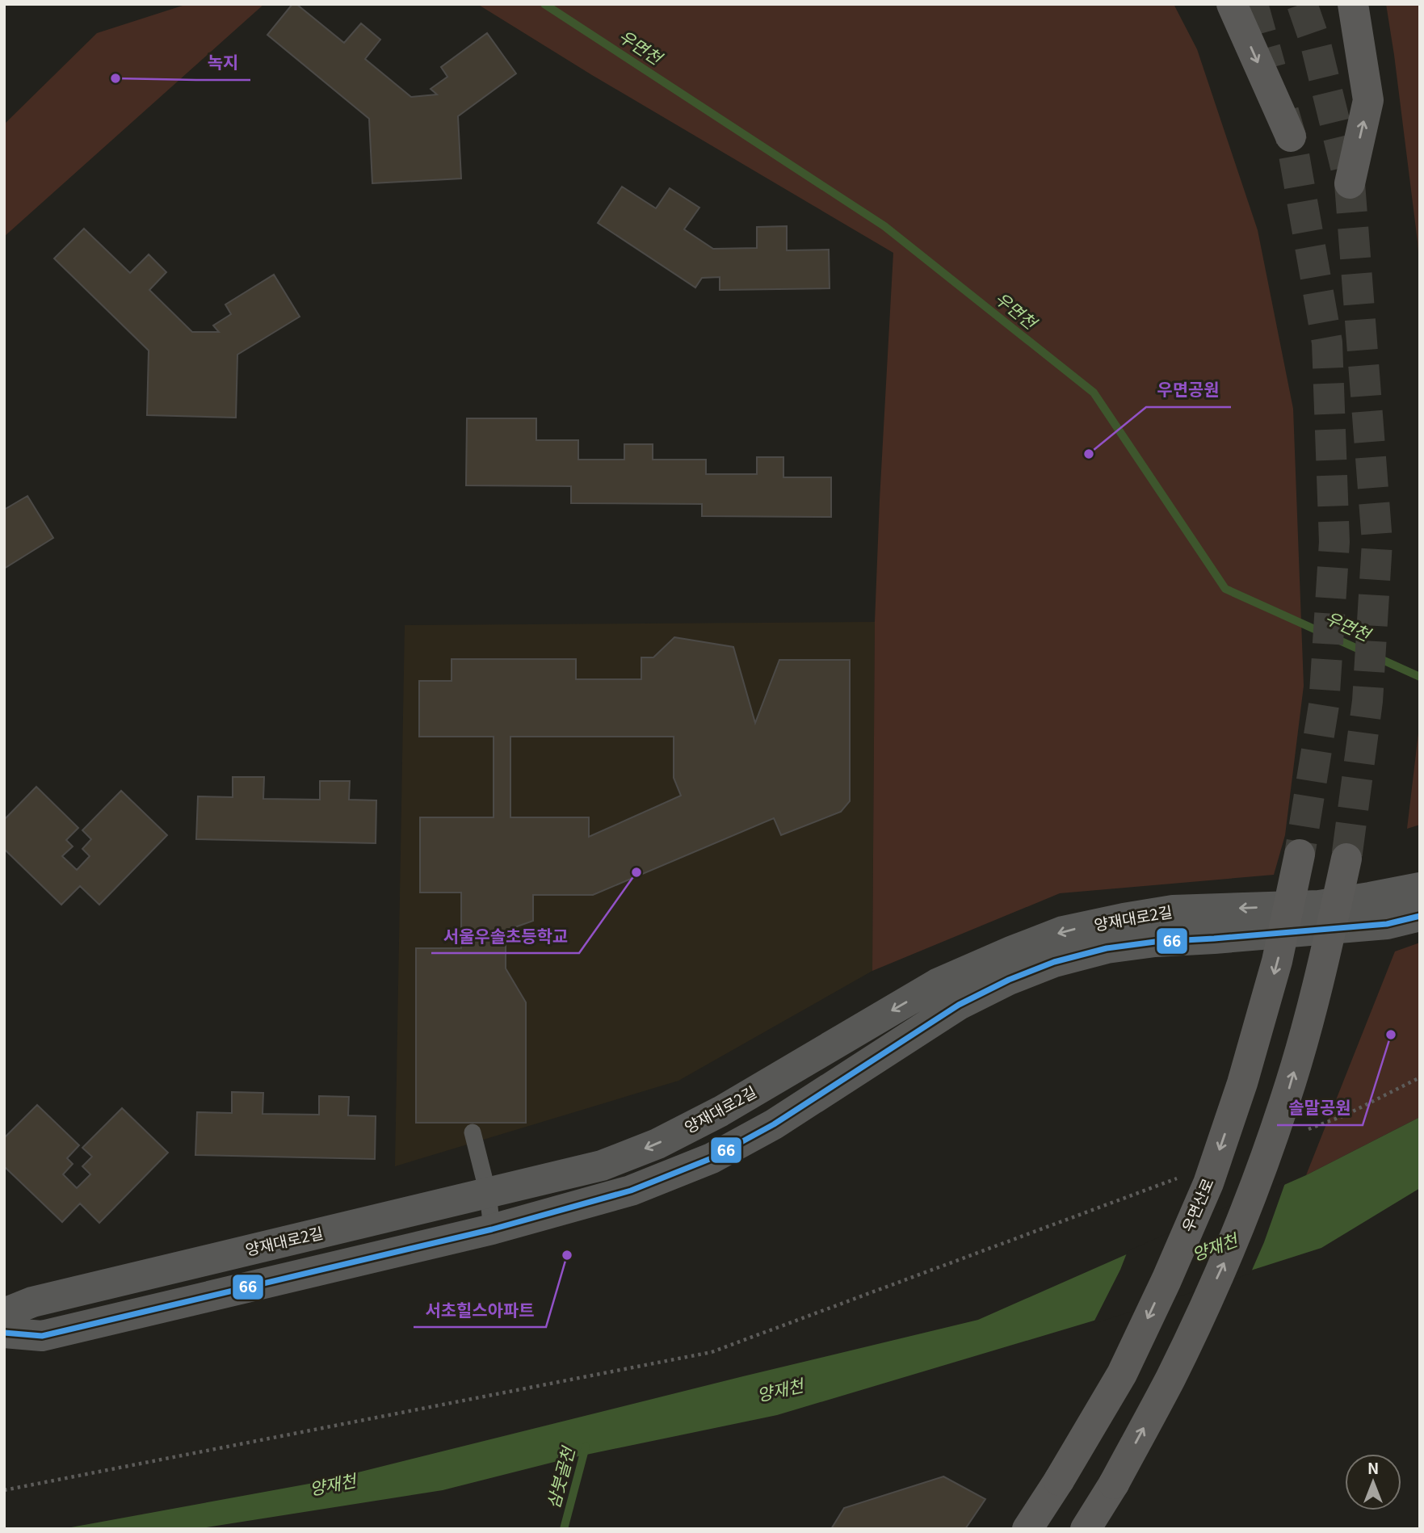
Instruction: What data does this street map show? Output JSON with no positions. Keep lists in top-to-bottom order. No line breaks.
{"streets":{"highway":["우면산로"],"street":["양재대로2길"]},"water":["우면천","양재천","삼붓골천"],"places":["녹지","우면공원","서울우솔초등학교","솔말공원","서초힐스아파트"],"lines":["transit line 66"],"north":"top"}
